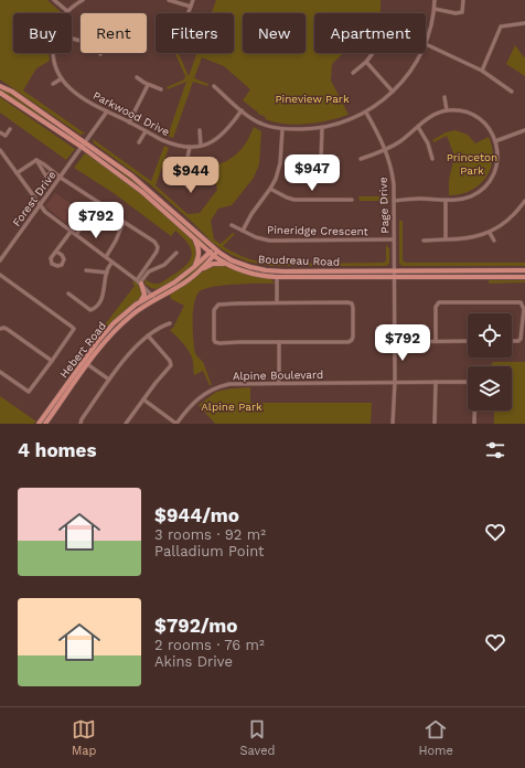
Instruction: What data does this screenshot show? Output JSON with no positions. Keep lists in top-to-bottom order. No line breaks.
{"streets":{"main road":["Boudreau Road","Hebert Road"],"street":["Parkwood Drive","Forest Drive","Page Drive","Pineridge Crescent","Alpine Boulevard"]},"crossings":[["Parkwood Drive","Forest Drive"],["Forest Drive","Boudreau Road"],["Page Drive","Pineridge Crescent"],["Page Drive","Boudreau Road"],["Page Drive","Alpine Boulevard"],["Boudreau Road","Hebert Road"]],"parks":["Pineview Park","Princeton Park","Alpine Park"],"page":{"chip":["Buy","Rent","Filters","New","Apartment"],"price":["$947","$944","$792","$792"],"heading":"4 homes","list":[{"name":"$944/mo","note":"3 rooms · 92 m² · Palladium Point"},{"name":"$792/mo","note":"2 rooms · 76 m² · Akins Drive"}],"tabs":["Map","Saved","Home"]}}
